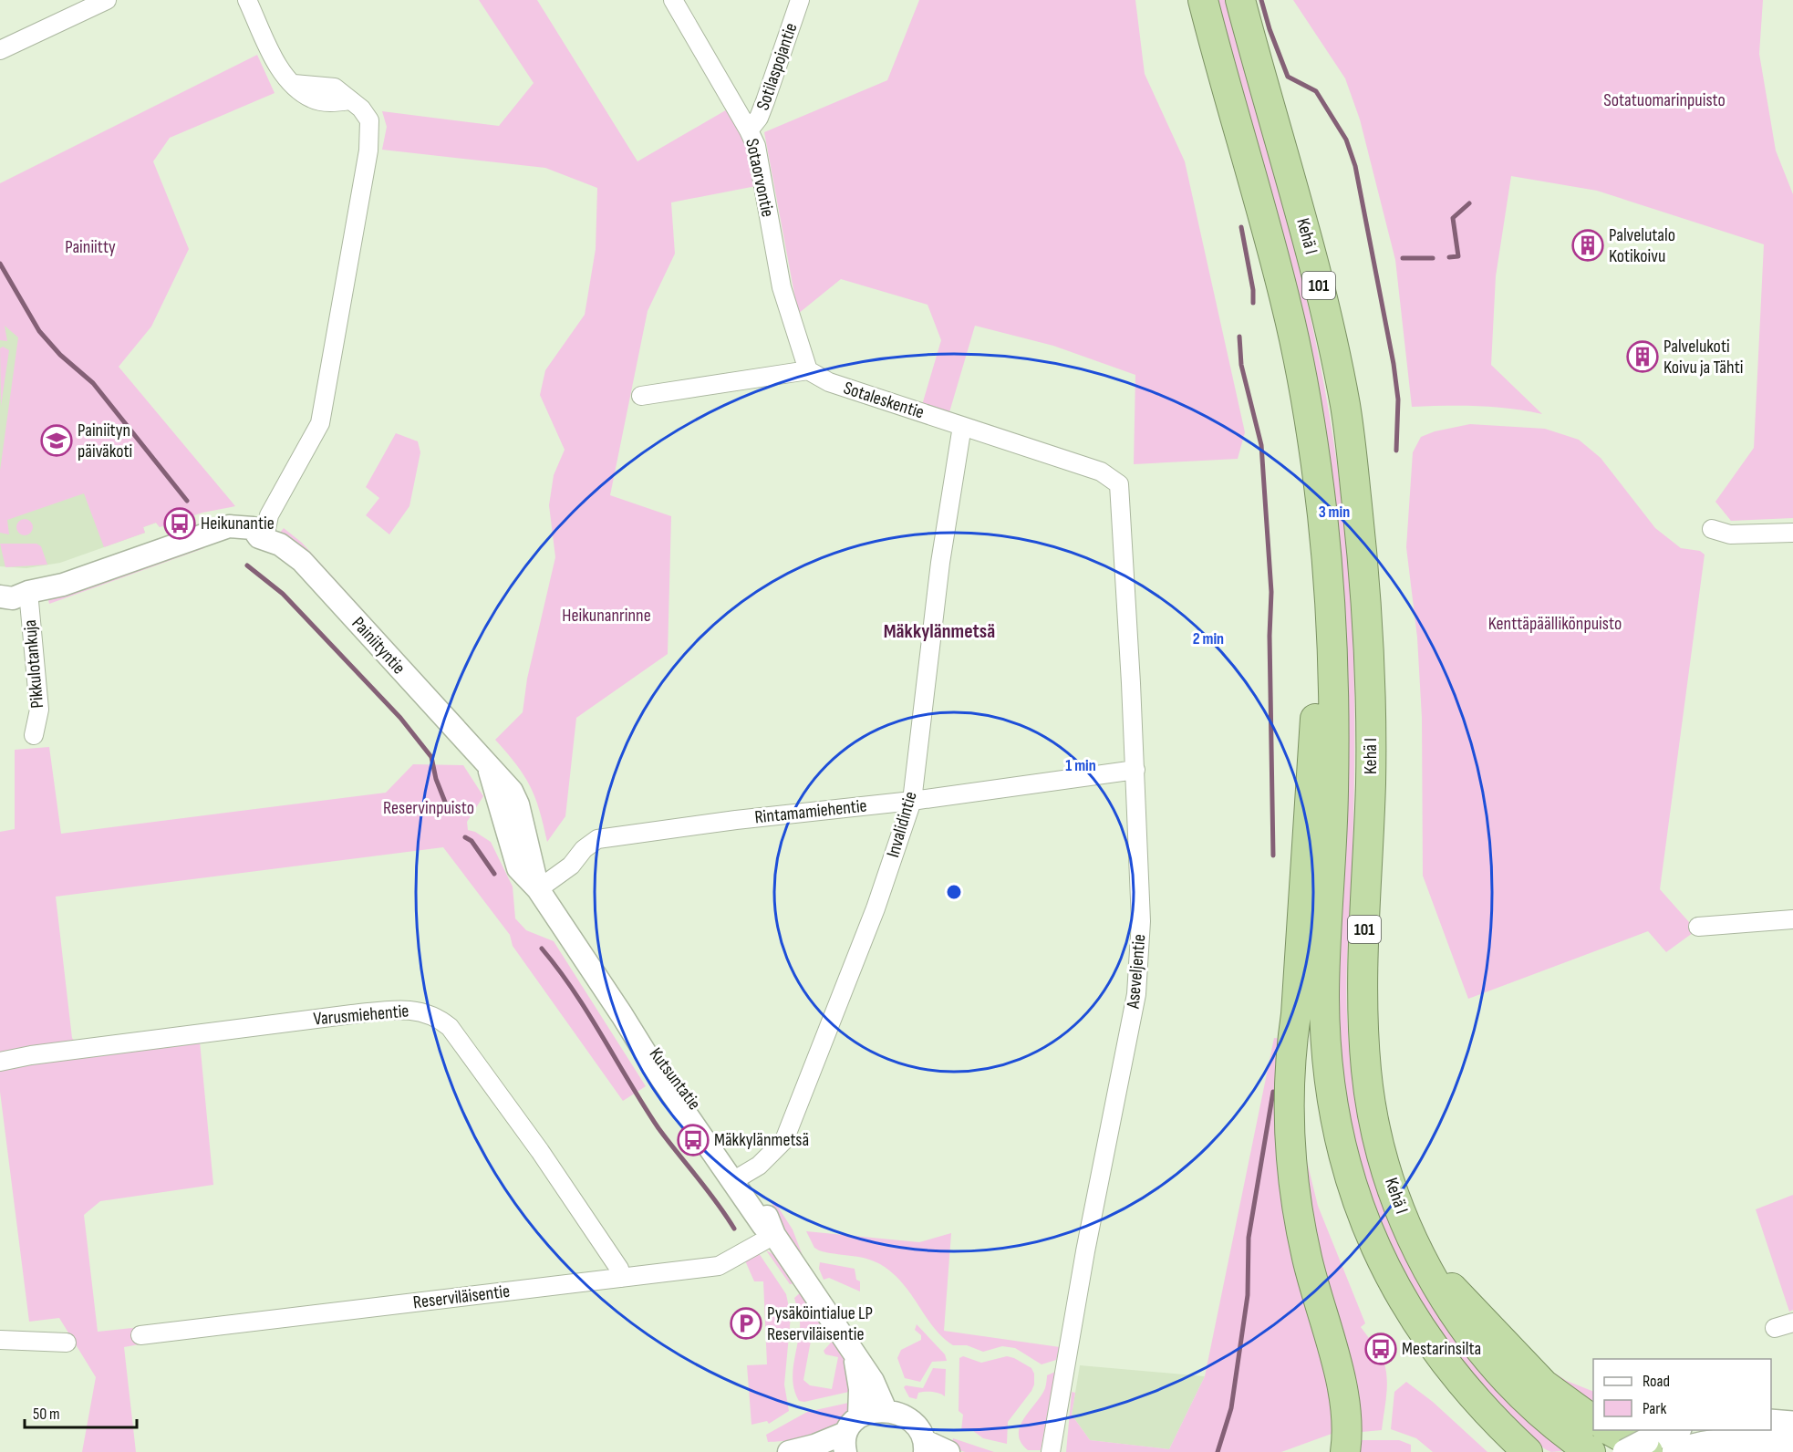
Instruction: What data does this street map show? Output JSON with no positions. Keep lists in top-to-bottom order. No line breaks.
{"streets":{"highway":["Kehä I","101"],"street":["Sotilaspojantie","Sotaorvontie","Sotaleskentie","Painiityntie","Pikkulotankuja","Rintamamiehentie","Invalidintie","Aseveljentie","Varusmiehentie","Kutsuntatie","Reserviläisentie"]},"crossings":[["Sotilaspojantie","Sotaorvontie"],["Sotaorvontie","Sotaleskentie"],["Kehä I","101"],["Sotaleskentie","Invalidintie"],["Sotaleskentie","Aseveljentie"],["Painiityntie","Pikkulotankuja"],["Painiityntie","Rintamamiehentie"],["Painiityntie","Kutsuntatie"],["Rintamamiehentie","Invalidintie"],["Rintamamiehentie","Aseveljentie"],["Rintamamiehentie","Kutsuntatie"],["Invalidintie","Kutsuntatie"],["Varusmiehentie","Reserviläisentie"],["Kutsuntatie","Reserviläisentie"]],"districts":["Mäkkylänmetsä"],"parks":["Sotatuomarinpuisto","Painiitty","Heikunanrinne","Kenttäpäällikönpuisto","Reservinpuisto"],"places":{"building":["Palvelutalo Kotikoivu","Palvelukoti Koivu ja Tähti"],"school or university":["Painiityn päiväkoti"],"bus stop":["Heikunantie","Mäkkylänmetsä","Mestarinsilta"],"parking":["Pysäköintialue LP Reserviläisentie"]},"legend":["Road","Park"],"scale_bar":"50 m","rings":["3 min","2 min","1 min"]}
